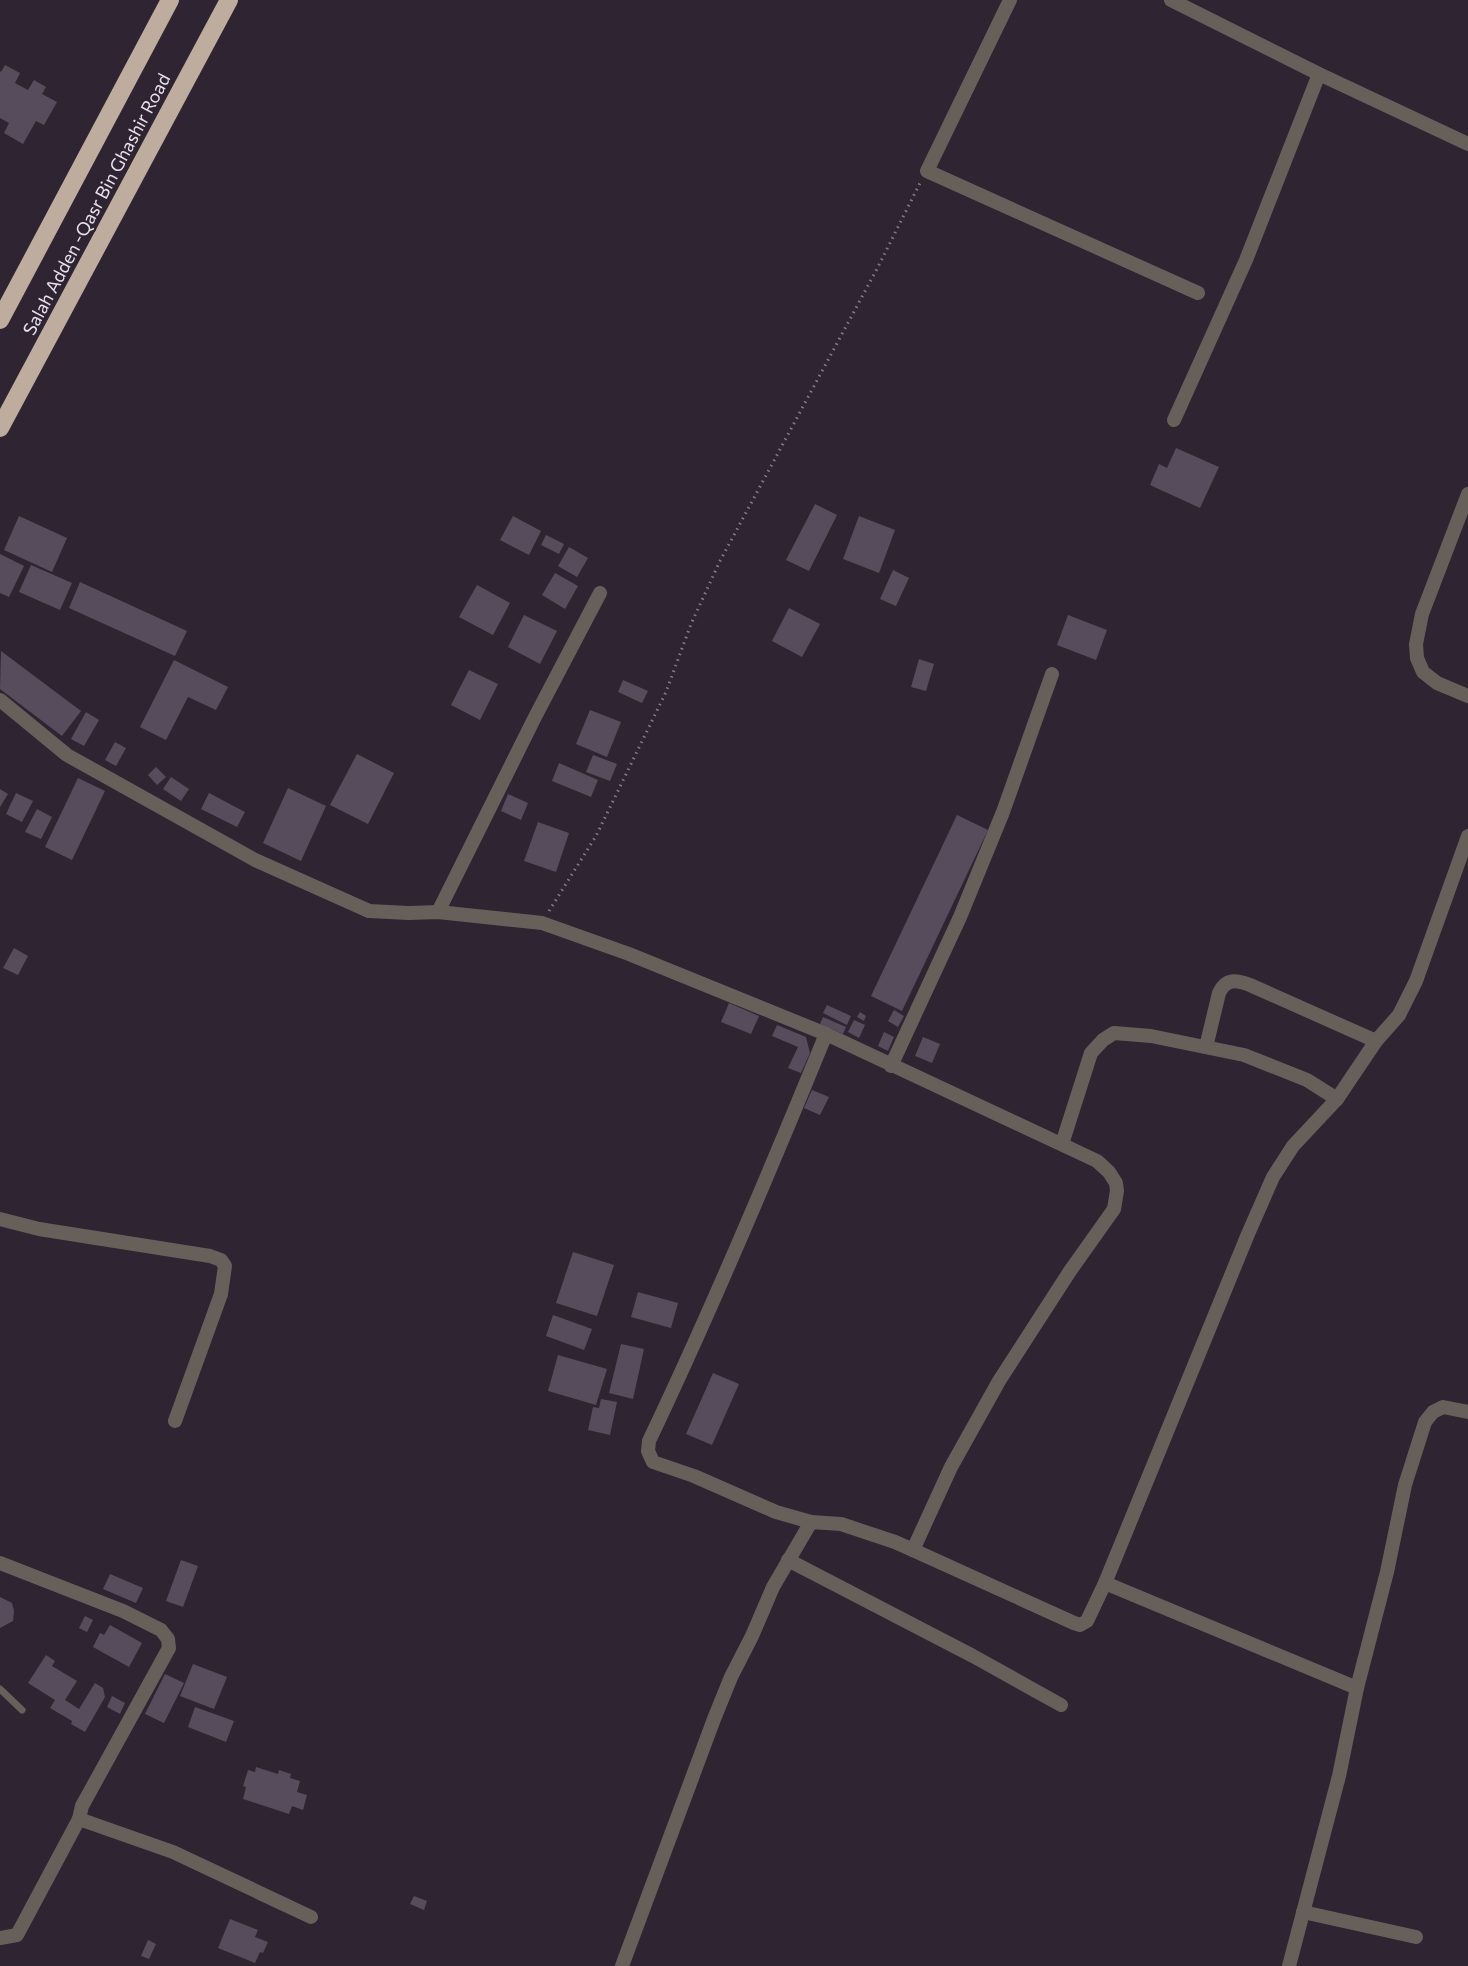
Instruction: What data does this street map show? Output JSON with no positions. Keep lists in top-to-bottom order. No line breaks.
{"streets":{"highway":["Salah Adden -Qasr Bin Ghashir Road"]}}
